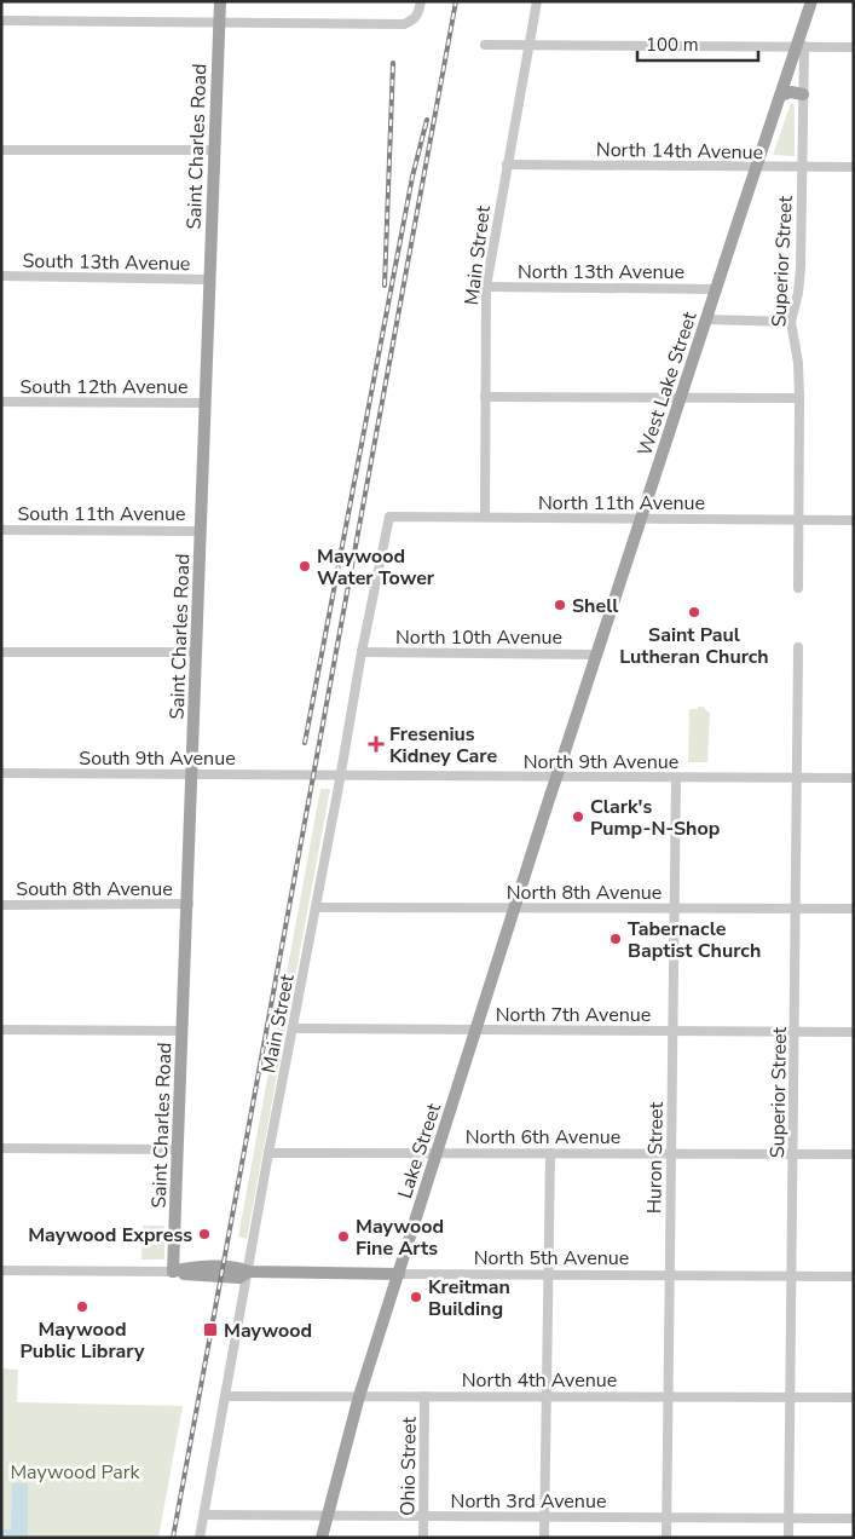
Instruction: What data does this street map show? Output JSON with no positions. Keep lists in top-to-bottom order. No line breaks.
{"streets":{"main road":["Saint Charles Road","West Lake Street","Lake Street","North 5th Avenue"],"street":["North 14th Avenue","Main Street","South 13th Avenue","Superior Street","North 13th Avenue","South 12th Avenue","North 11th Avenue","South 11th Avenue","North 10th Avenue","South 9th Avenue","North 9th Avenue","South 8th Avenue","North 8th Avenue","North 7th Avenue","North 6th Avenue","Huron Street","North 4th Avenue","Ohio Street","North 3rd Avenue"]},"crossings":[["Saint Charles Road","South 13th Avenue"],["Saint Charles Road","South 12th Avenue"],["Saint Charles Road","South 11th Avenue"],["Saint Charles Road","South 9th Avenue"],["Saint Charles Road","South 8th Avenue"],["Saint Charles Road","North 5th Avenue"],["North 14th Avenue","Main Street"],["North 14th Avenue","Superior Street"],["North 14th Avenue","West Lake Street"],["Main Street","North 13th Avenue"],["Main Street","North 11th Avenue"],["Main Street","North 10th Avenue"],["Main Street","North 9th Avenue"],["Main Street","North 8th Avenue"],["Main Street","North 7th Avenue"],["Main Street","North 6th Avenue"],["Main Street","North 5th Avenue"],["Main Street","North 4th Avenue"],["Main Street","North 3rd Avenue"],["Superior Street","West Lake Street"],["Superior Street","North 11th Avenue"],["Superior Street","North 9th Avenue"],["Superior Street","North 8th Avenue"],["Superior Street","North 7th Avenue"],["Superior Street","North 6th Avenue"],["Superior Street","North 5th Avenue"],["Superior Street","North 4th Avenue"],["Superior Street","North 3rd Avenue"],["North 13th Avenue","West Lake Street"],["West Lake Street","North 11th Avenue"],["West Lake Street","North 10th Avenue"],["West Lake Street","North 9th Avenue"],["West Lake Street","Lake Street"],["South 9th Avenue","North 9th Avenue"],["North 9th Avenue","Lake Street"],["North 9th Avenue","Huron Street"],["North 8th Avenue","Lake Street"],["North 8th Avenue","Huron Street"],["North 7th Avenue","Lake Street"],["North 7th Avenue","Huron Street"],["North 6th Avenue","Lake Street"],["North 6th Avenue","Huron Street"],["Lake Street","North 5th Avenue"],["Lake Street","North 4th Avenue"],["Lake Street","North 3rd Avenue"],["Huron Street","North 5th Avenue"],["Huron Street","North 4th Avenue"],["Huron Street","North 3rd Avenue"],["North 4th Avenue","Ohio Street"],["Ohio Street","North 3rd Avenue"]],"parks":["Maywood Park"],"places":{"other":["Maywood Water Tower","Shell","Saint Paul Lutheran Church","Clark's Pump-N-Shop","Tabernacle Baptist Church","Maywood Express","Maywood Fine Arts","Kreitman Building","Maywood Public Library"],"health":["Fresenius Kidney Care"],"transit":["Maywood"]},"scale_bar":"100 m"}
